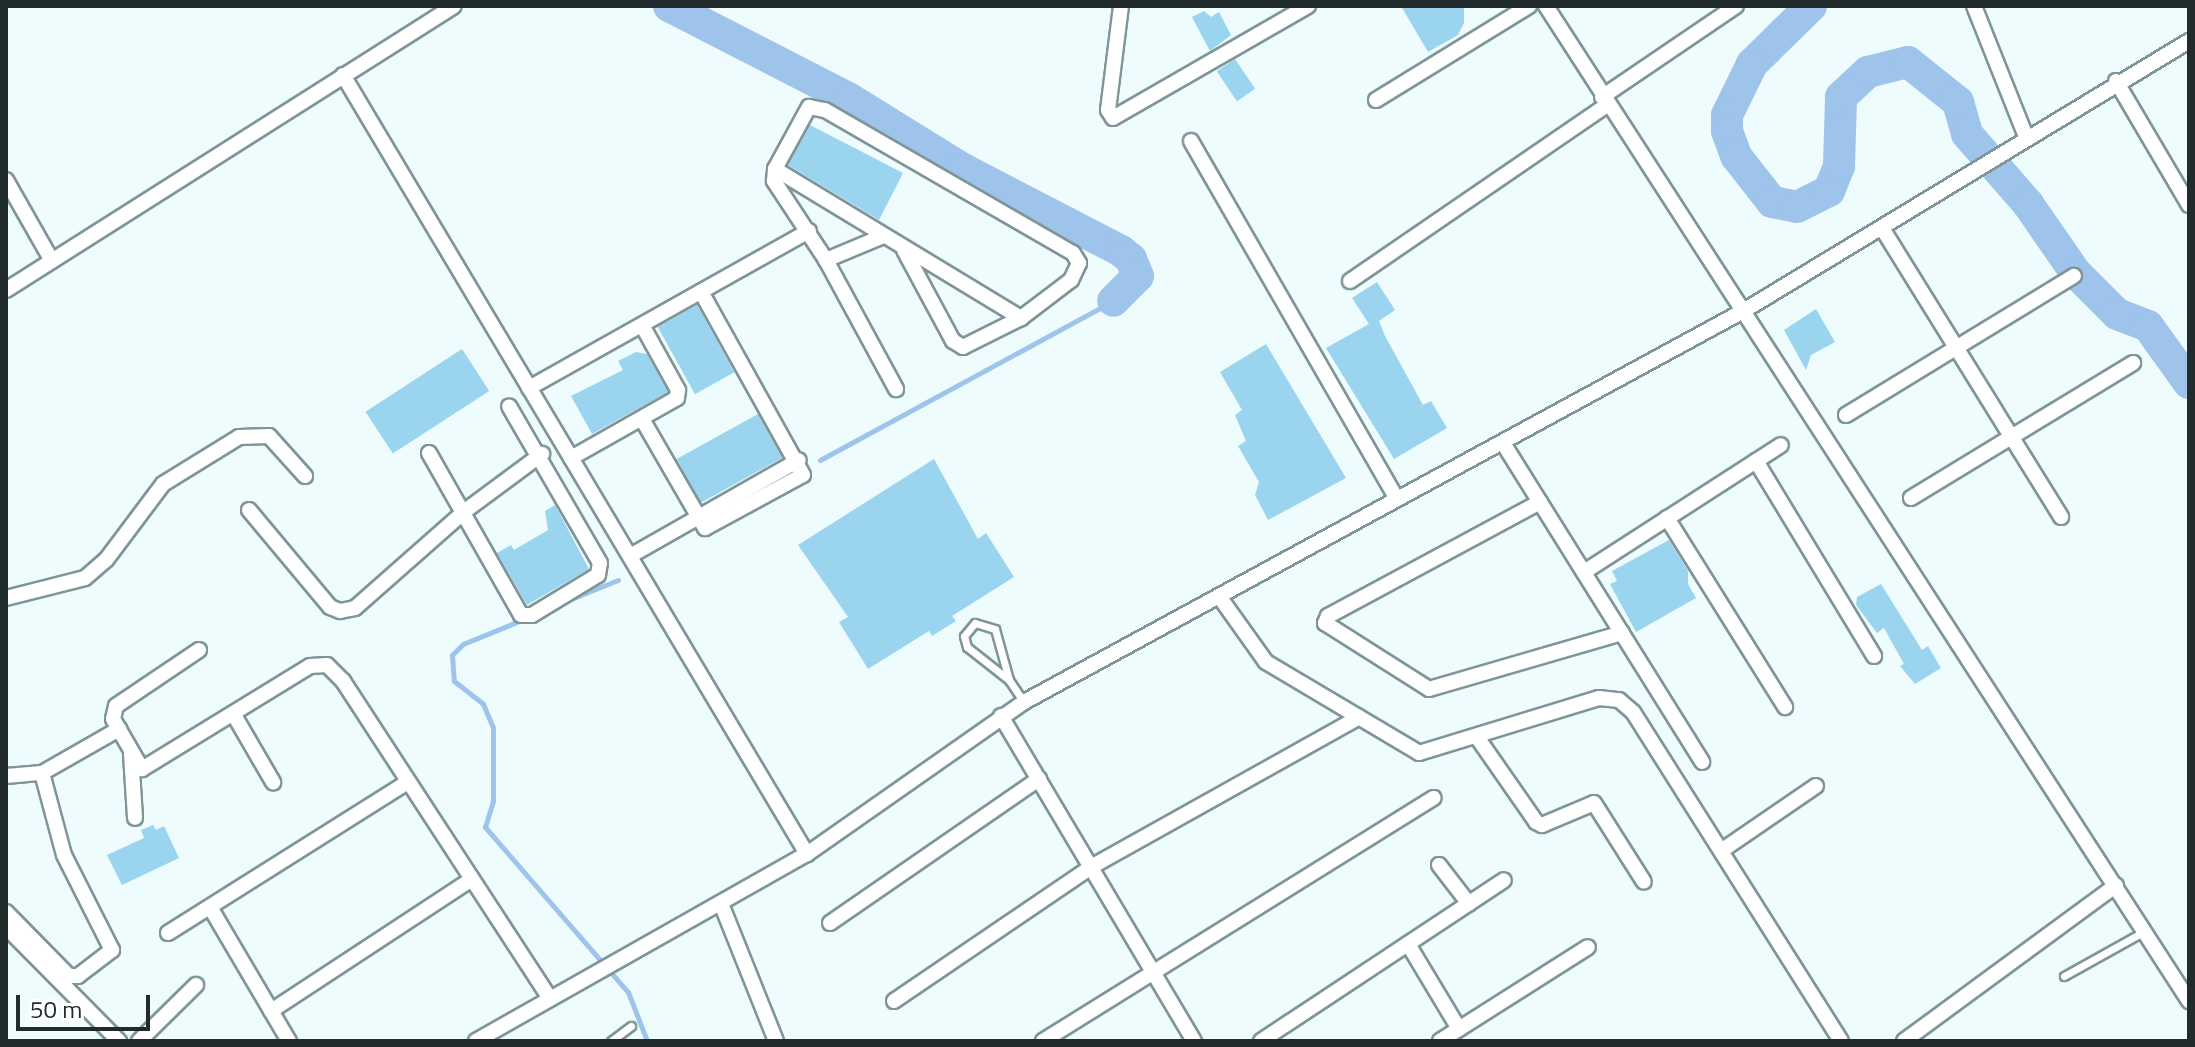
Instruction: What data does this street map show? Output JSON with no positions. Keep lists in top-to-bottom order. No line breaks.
{"scale_bar":"50 m"}
